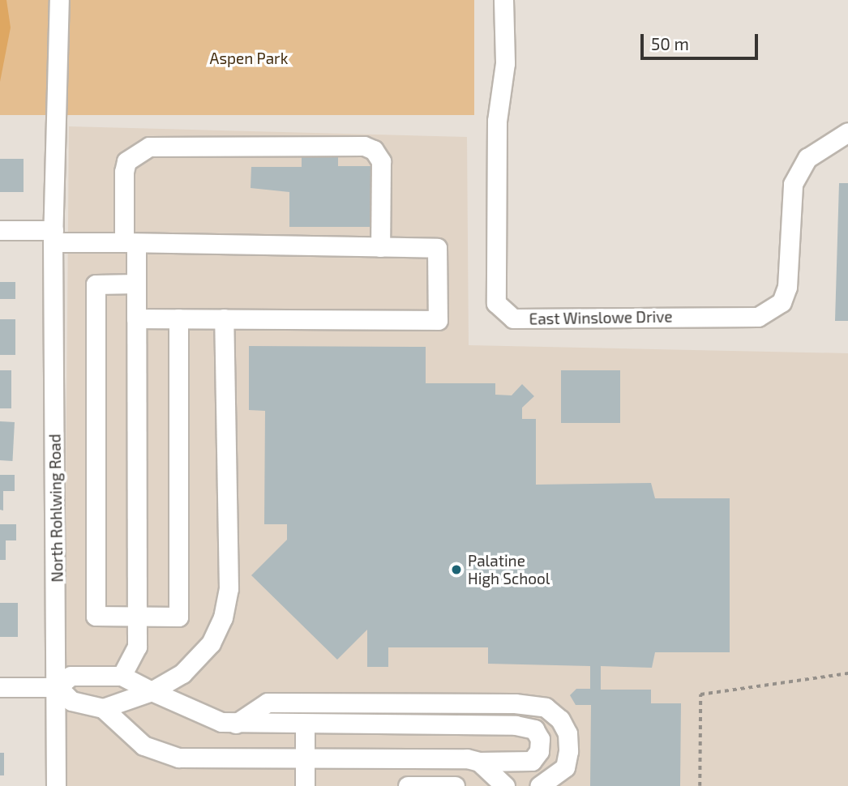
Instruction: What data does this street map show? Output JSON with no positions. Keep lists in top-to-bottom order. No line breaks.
{"streets":{"street":["East Winslowe Drive","North Rohlwing Road"]},"parks":["Aspen Park"],"places":["Palatine High School"],"scale_bar":"50 m"}
